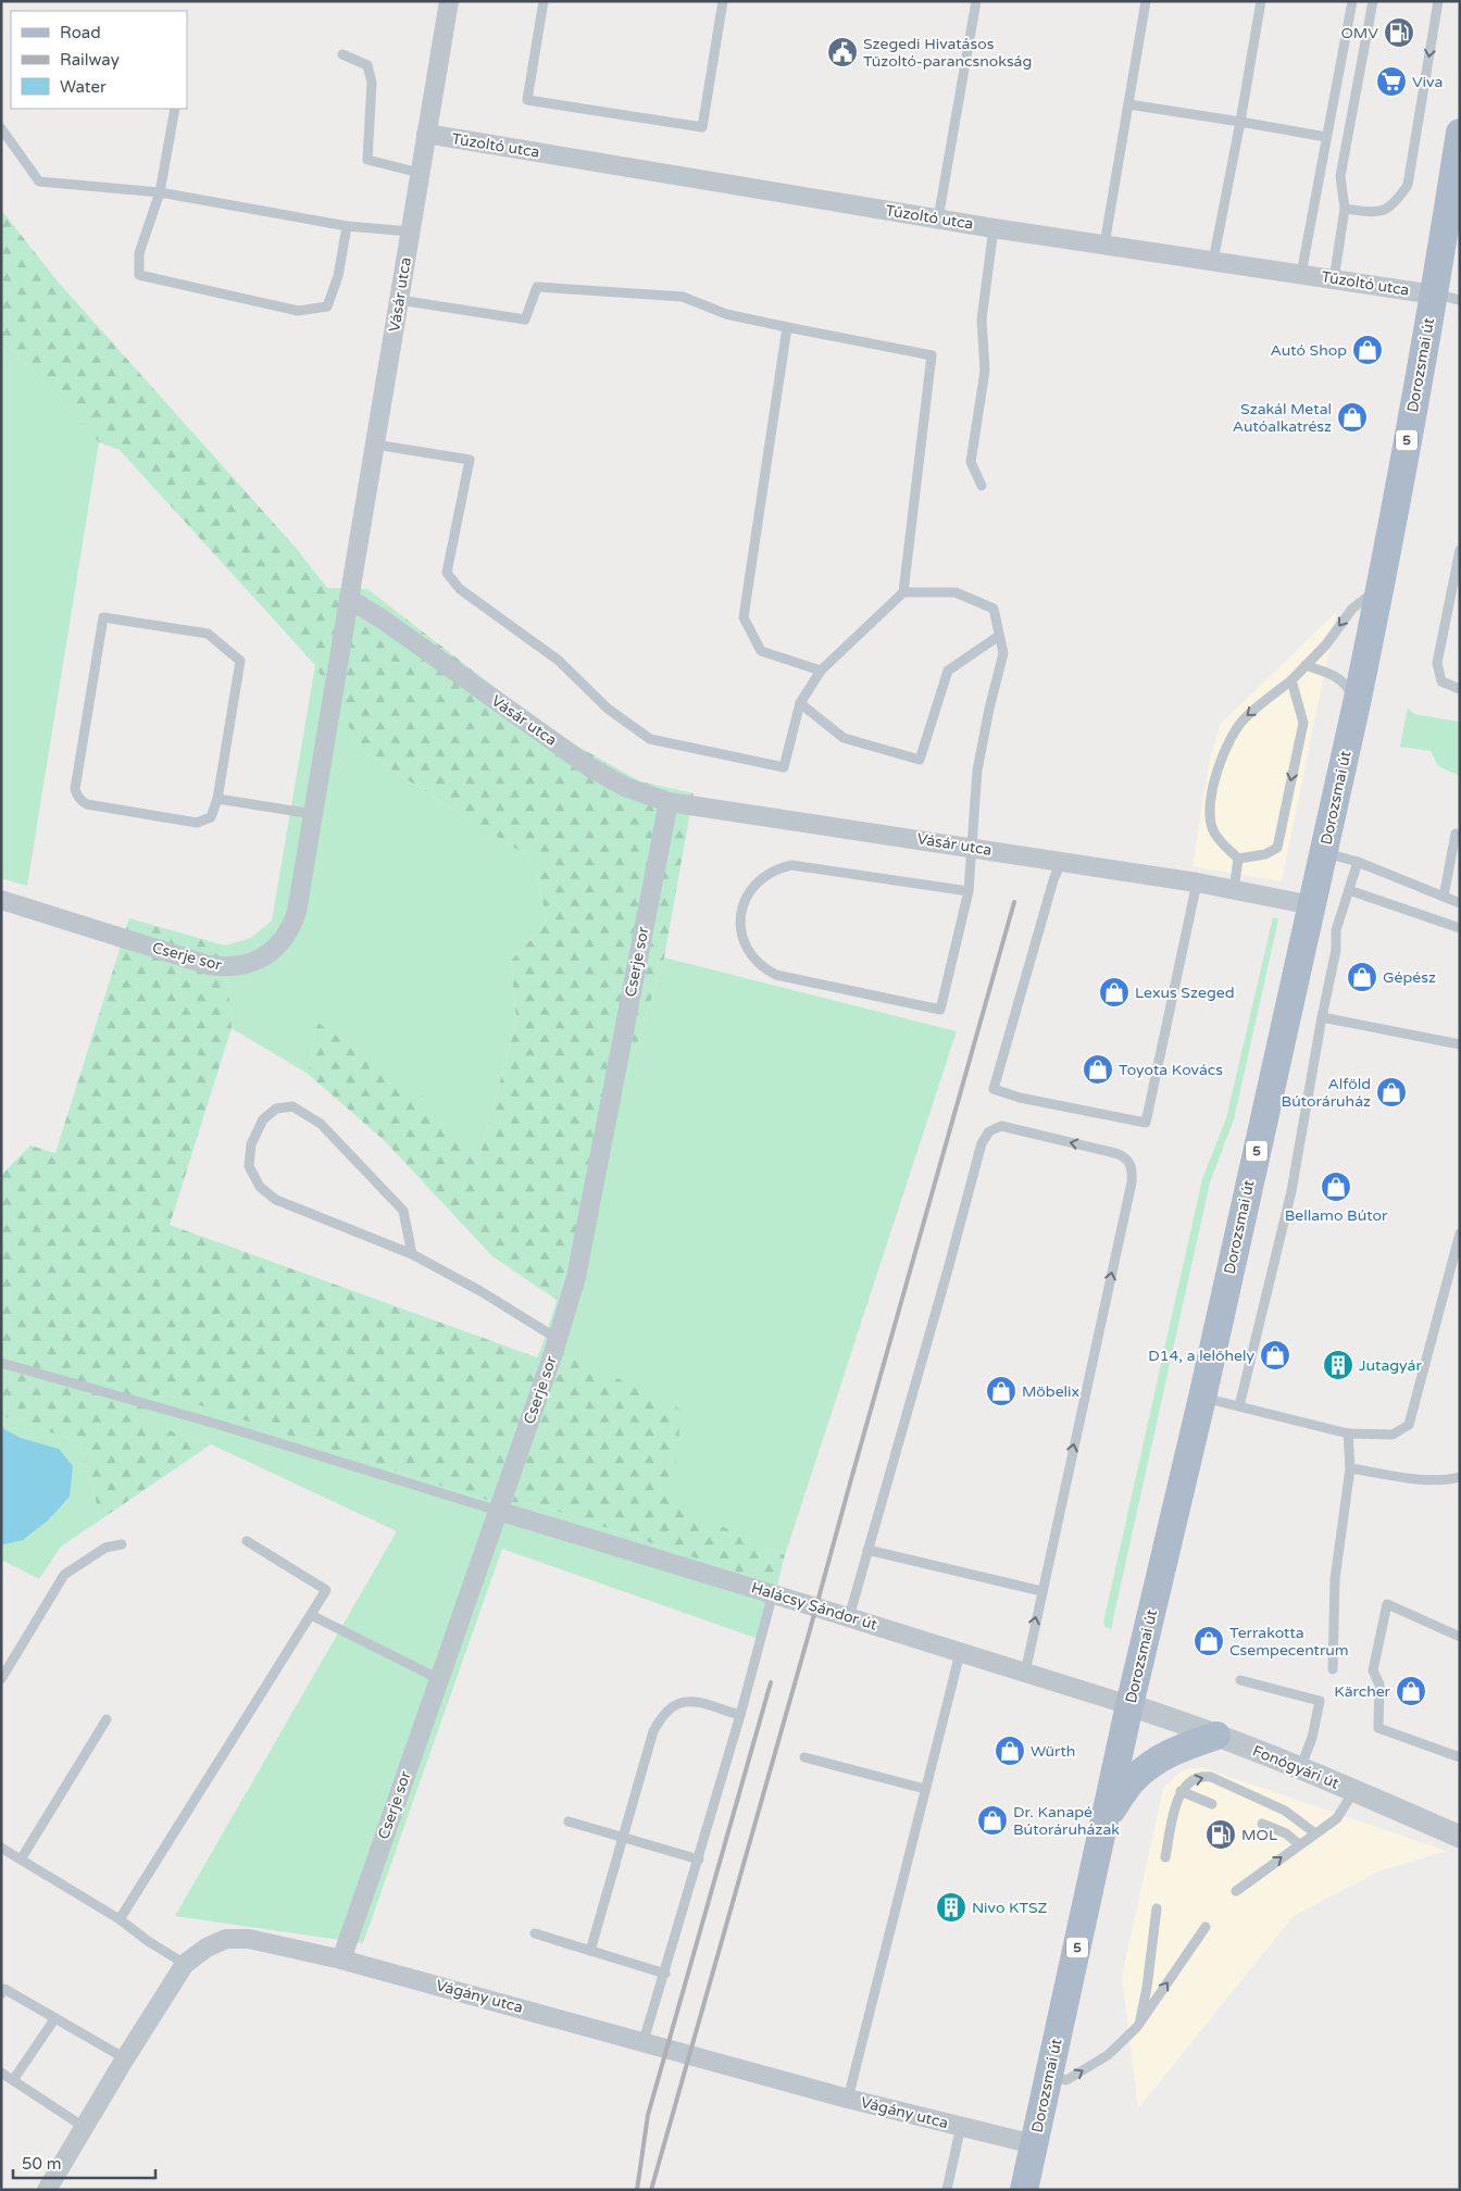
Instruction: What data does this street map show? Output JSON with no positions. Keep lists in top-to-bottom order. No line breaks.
{"streets":{"main road":["Dorozsmai út","5"],"street":["Tűzoltó utca","Vásár utca","Cserje sor","Halácsy Sándor út","Fonógyári út","Vágány utca"]},"crossings":[["Tűzoltó utca","Vásár utca"],["Tűzoltó utca","Dorozsmai út"],["Vásár utca","Dorozsmai út"],["Vásár utca","Cserje sor"],["Dorozsmai út","Halácsy Sándor út"],["Dorozsmai út","Fonógyári út"],["Dorozsmai út","Vágány utca"],["Cserje sor","Halácsy Sándor út"],["Cserje sor","Vágány utca"],["Halácsy Sándor út","Fonógyári út"]],"places":{"fuel station":["OMV","MOL"],"public building":["Szegedi Hivatásos Tűzoltó-parancsnokság"],"supermarket":["Viva"],"shop":["Autó Shop","Szakál Metal Autóalkatrész","Gépész","Lexus Szeged","Toyota Kovács","Alföld Bútoráruház","Bellamo Bútor","D14, a lelőhely","Möbelix","Terrakotta Csempecentrum","Kärcher","Würth","Dr. Kanapé Bútoráruházak"],"building":["Jutagyár","Nivo KTSZ"]},"legend":["Road","Railway","Water"],"scale_bar":"50 m"}
